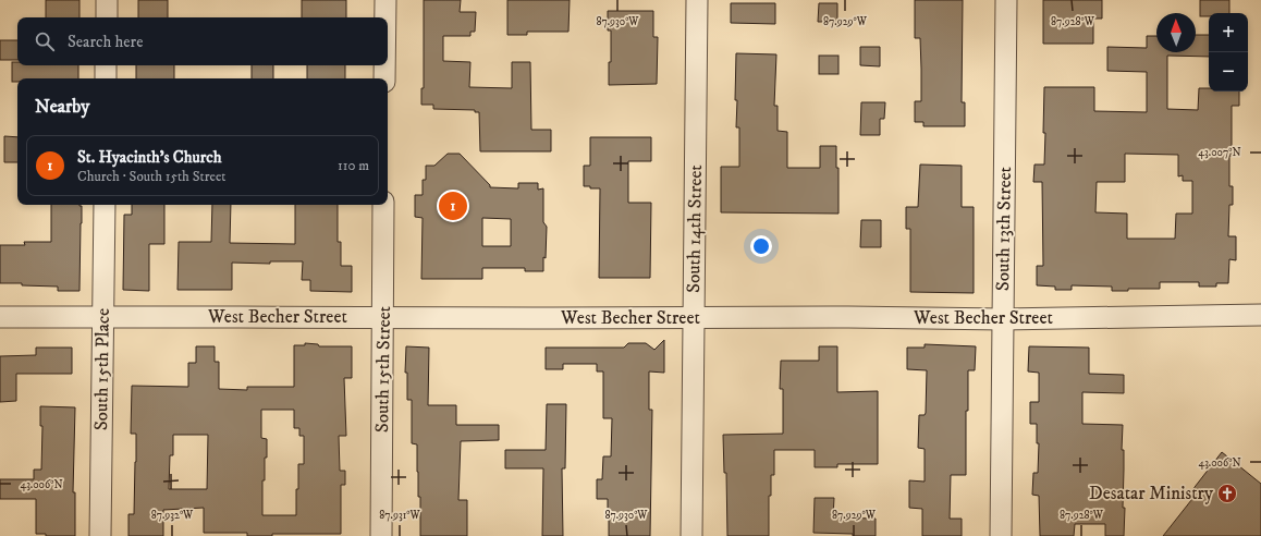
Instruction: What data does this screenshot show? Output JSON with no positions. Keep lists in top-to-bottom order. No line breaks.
{"streets":{"street":["South 14th Street","South 13th Street","West Becher Street","South 15th Place","South 15th Street"]},"crossings":[["South 14th Street","West Becher Street"],["South 13th Street","West Becher Street"],["West Becher Street","South 15th Place"],["West Becher Street","South 15th Street"]],"places":{"church":["Desatar Ministry"]},"north":"top","page":{"map_buttons":["+","−"],"search":"Search here","heading":"Nearby","list":[{"mark":"1","name":"St. Hyacinth's Church","note":"Church · South 15th Street","value":"110 m"}],"pins":"1"},"coordinates":["87.930°W","87.929°W","87.928°W","43.007°N","43.006°N","87.932°W","87.931°W"]}
